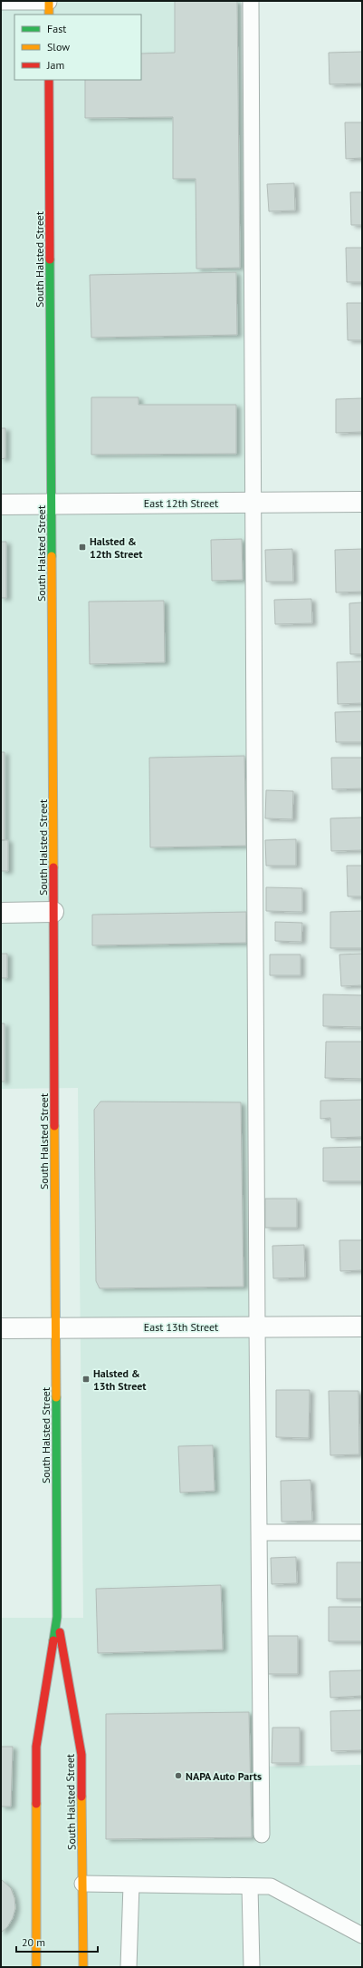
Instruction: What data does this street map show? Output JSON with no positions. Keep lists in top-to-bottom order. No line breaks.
{"streets":{"street":["South Halsted Street","East 12th Street","East 13th Street"]},"crossings":[["South Halsted Street","East 12th Street"],["South Halsted Street","East 13th Street"]],"places":{"transit":["Halsted & 12th Street","Halsted & 13th Street"],"other":["NAPA Auto Parts"]},"legend":["Fast","Slow","Jam"],"scale_bar":"20 m"}
